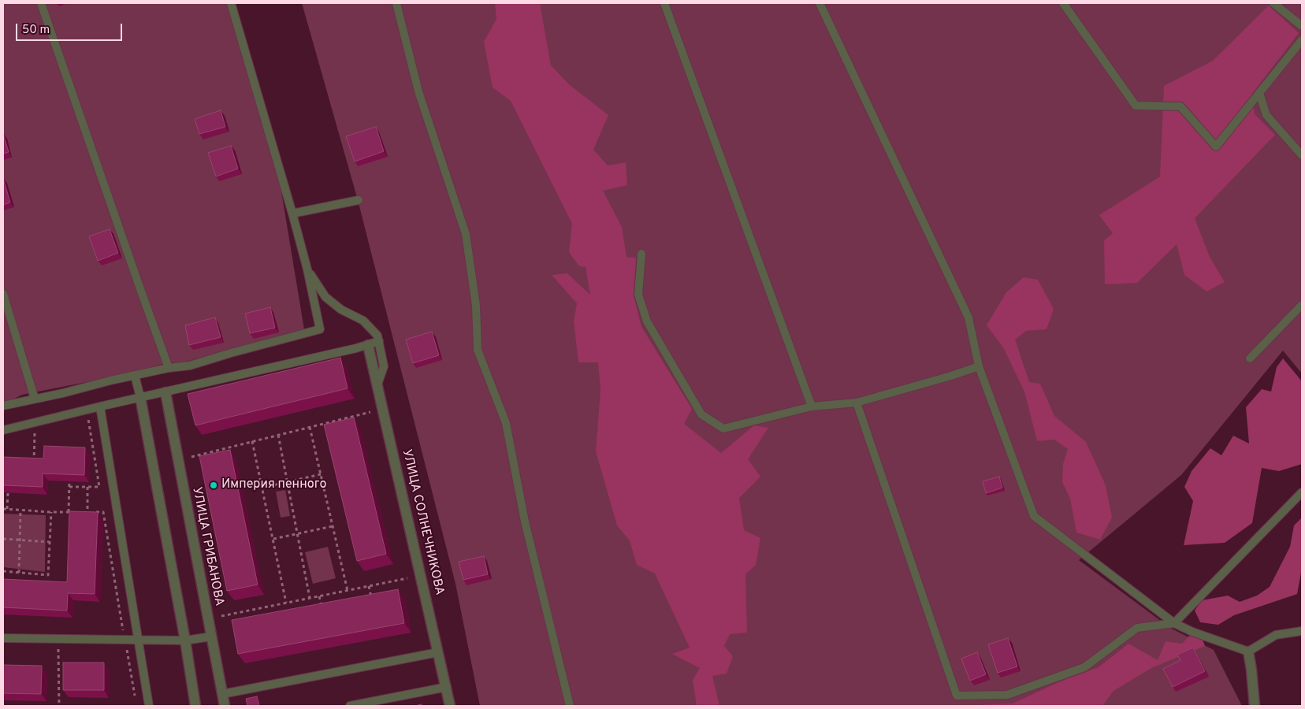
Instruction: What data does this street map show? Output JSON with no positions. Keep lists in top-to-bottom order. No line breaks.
{"streets":{"street":["УЛИЦА СОЛНЕЧНИКОВА","УЛИЦА ГРИБАНОВА"]},"places":["Империя пенного"],"scale_bar":"50 m"}
